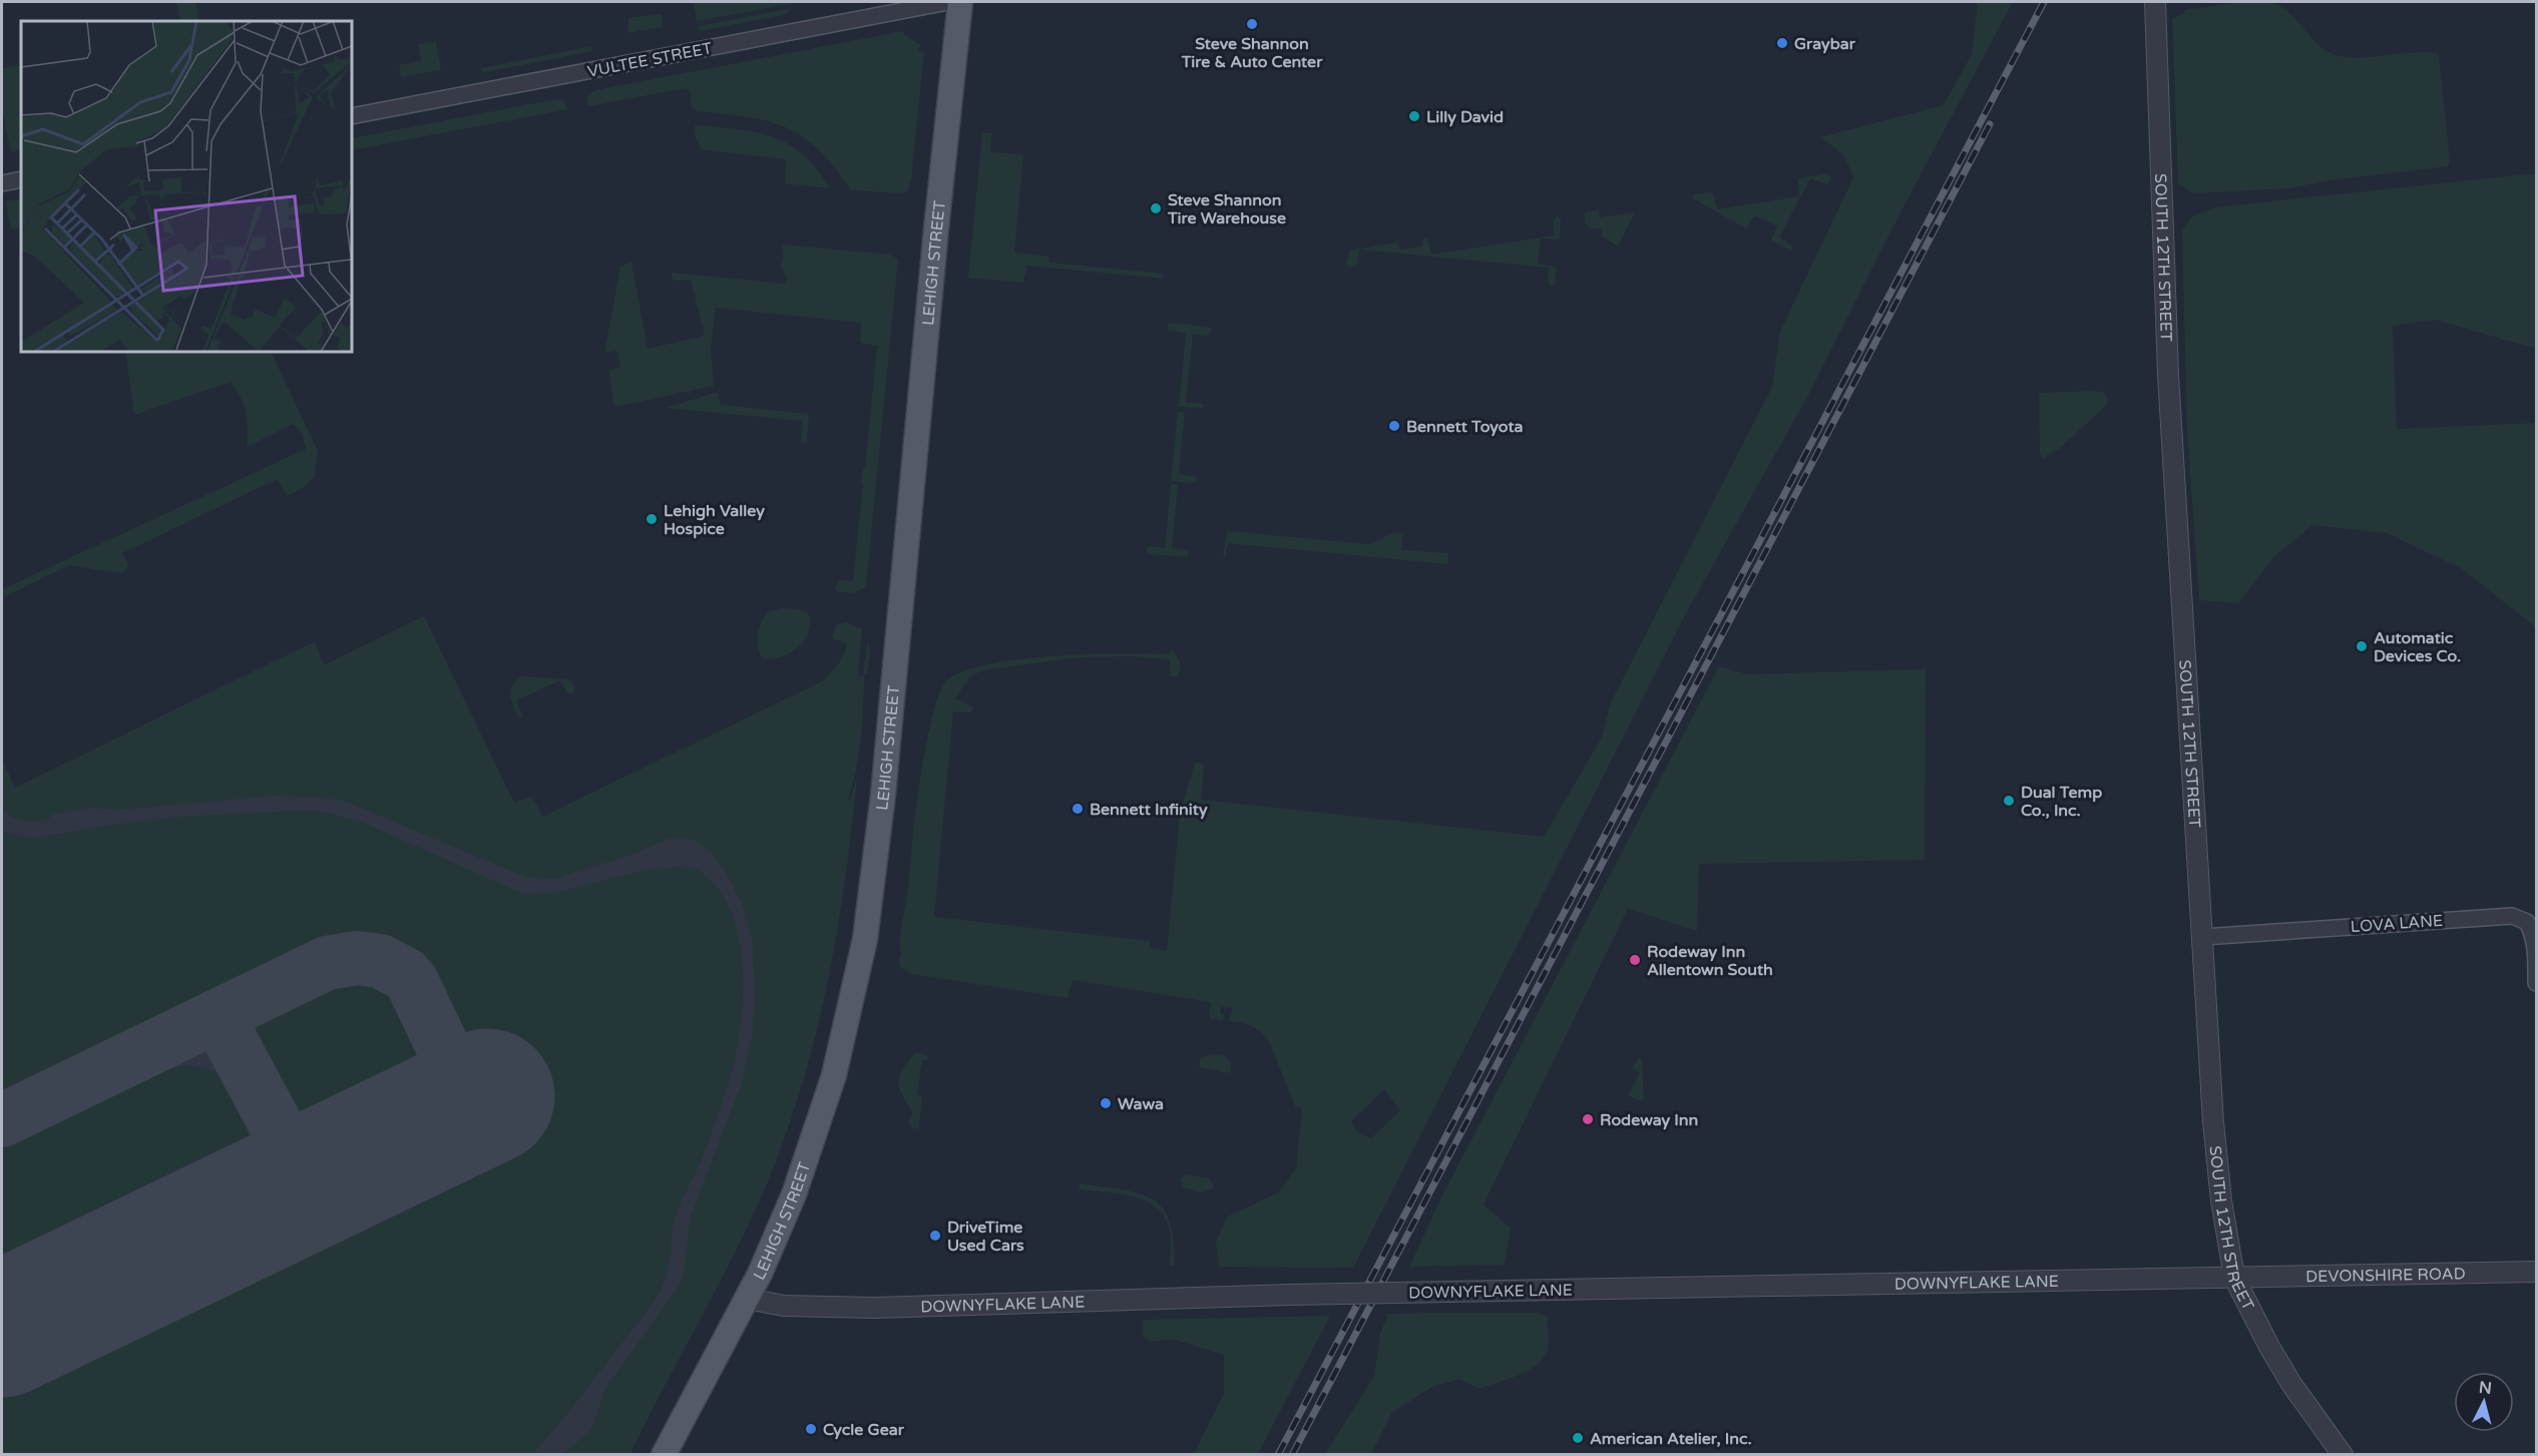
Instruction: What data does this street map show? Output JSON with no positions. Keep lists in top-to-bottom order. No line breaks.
{"streets":{"main road":["LEHIGH STREET"],"street":["VULTEE STREET","SOUTH 12TH STREET","LOVA LANE","DEVONSHIRE ROAD","DOWNYFLAKE LANE"]},"crossings":[["SOUTH 12TH STREET","LOVA LANE"],["SOUTH 12TH STREET","DEVONSHIRE ROAD"],["SOUTH 12TH STREET","DOWNYFLAKE LANE"],["LEHIGH STREET","DOWNYFLAKE LANE"],["DEVONSHIRE ROAD","DOWNYFLAKE LANE"]],"places":["Steve Shannon Tire & Auto Center","Graybar","Lilly David","Steve Shannon Tire Warehouse","Bennett Toyota","Lehigh Valley Hospice","Automatic Devices Co.","Dual Temp Co., Inc.","Bennett Infinity","Rodeway Inn Allentown South","Wawa","Rodeway Inn","DriveTime Used Cars","Cycle Gear","American Atelier, Inc."],"north":"top"}
